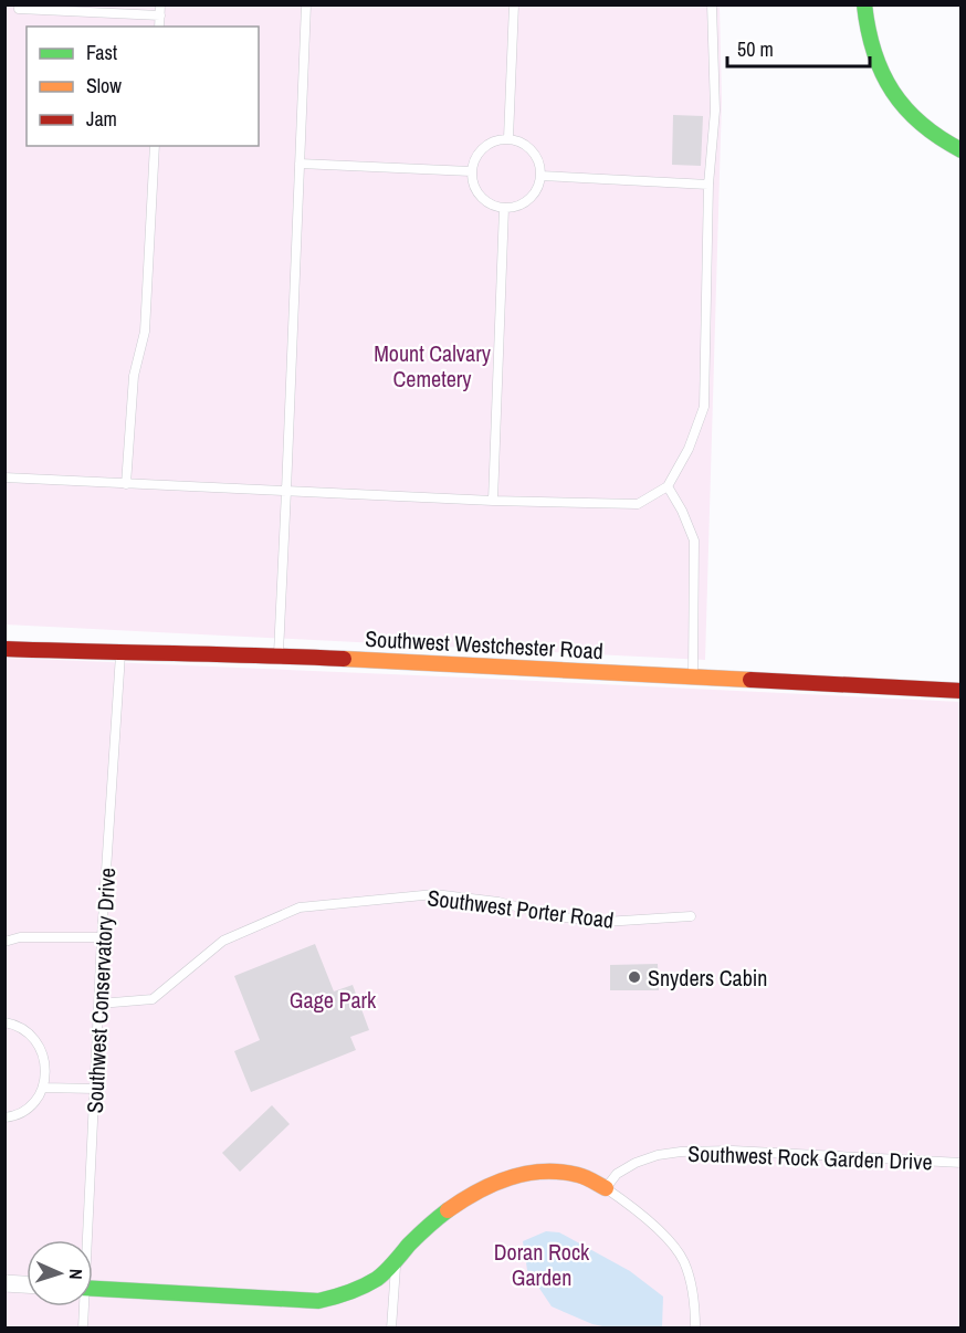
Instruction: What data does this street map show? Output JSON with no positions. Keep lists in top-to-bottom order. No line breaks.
{"streets":{"street":["Southwest Westchester Road"],"lane":["Southwest Porter Road","Southwest Conservatory Drive","Southwest Rock Garden Drive"]},"crossings":[["Southwest Westchester Road","Southwest Conservatory Drive"],["Southwest Porter Road","Southwest Conservatory Drive"]],"parks":["Mount Calvary Cemetery","Gage Park","Doran Rock Garden"],"places":["Snyders Cabin"],"legend":["Fast","Slow","Jam"],"scale_bar":"50 m","north":"right"}
